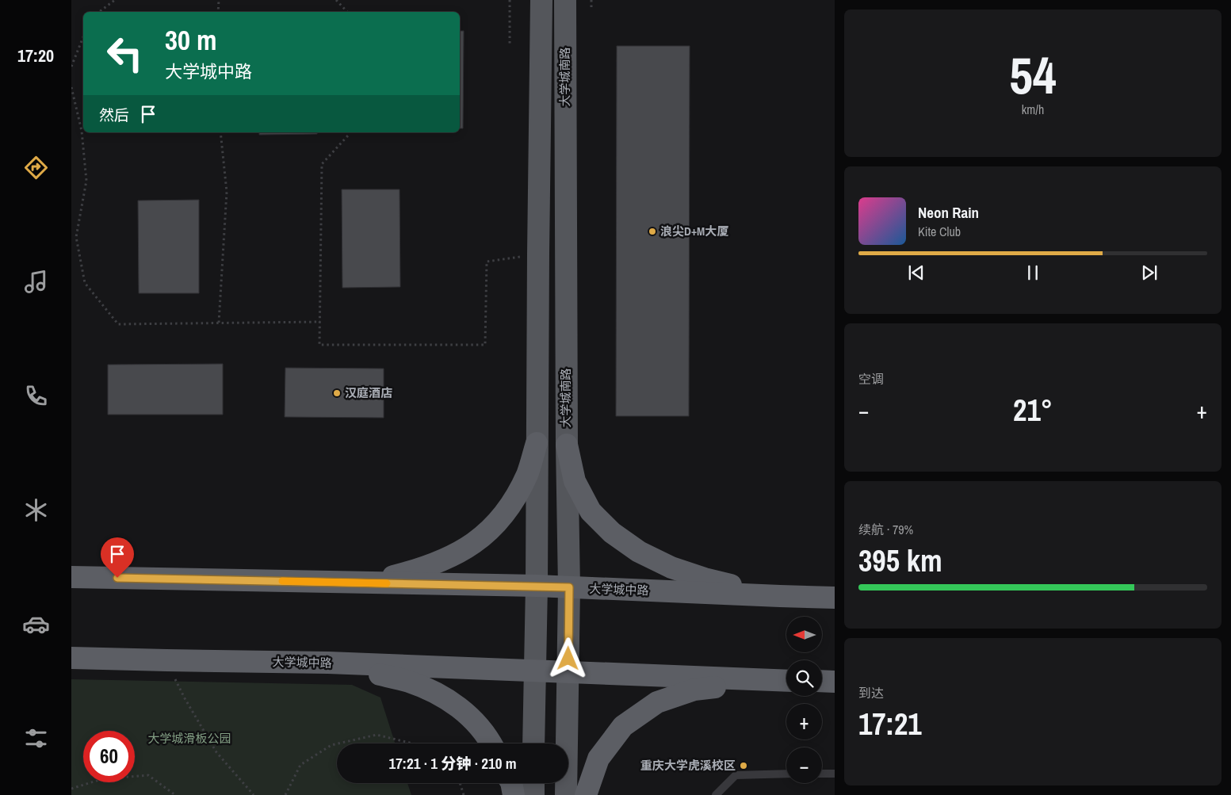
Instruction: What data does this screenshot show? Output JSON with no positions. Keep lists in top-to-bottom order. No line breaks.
{"streets":{"highway":["大学城中路"],"main road":["大学城南路"]},"crossings":[["大学城南路","大学城中路"]],"parks":["大学城滑板公园"],"places":["浪尖D+M大厦","汉庭酒店","重庆大学虎溪校区"],"north":"left","page":{"tabs":"17:20","tile":[["54","km/h"],"空调",["续航 · 79%","395 km"],["到达","17:21"]],"turn":["30 m","大学城中路"],"then":"然后","song":["Neon Rain","Kite Club"],"heat":["−","21°","+"],"map_buttons":["+","−"],"limit":"60","trip":"17:21 · 1 分钟 · 210 m"}}
